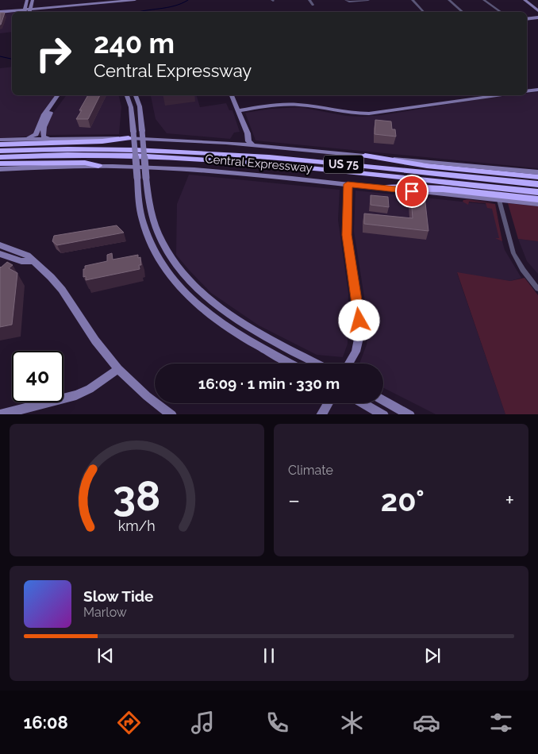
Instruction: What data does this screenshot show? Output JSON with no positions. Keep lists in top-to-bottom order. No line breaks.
{"streets":{"highway":["Central Expressway","US 75"]},"page":{"turn":["240 m","Central Expressway"],"limit":"40","trip":"16:09 · 1 min · 330 m","tile":"Climate","heat":["−","20°","+"],"song":["Slow Tide","Marlow"],"tabs":"16:08","gauge":["38","km/h"]}}
